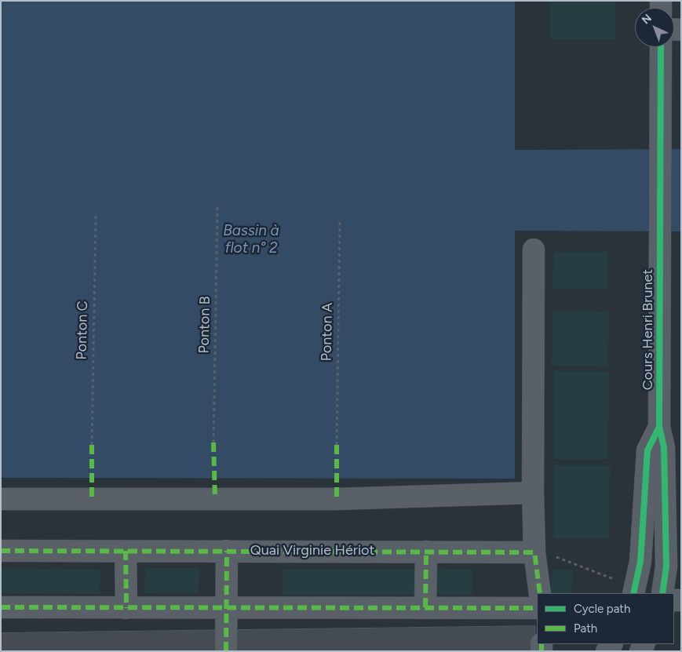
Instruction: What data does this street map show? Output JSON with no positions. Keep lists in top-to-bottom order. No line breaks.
{"streets":{"street":["Cours Henri Brunet","Quai Virginie Hériot"],"path":["Ponton B","Ponton C","Ponton A"]},"water":["Bassin à flot n° 2"],"legend":["Cycle path","Path"],"north":"top left"}
